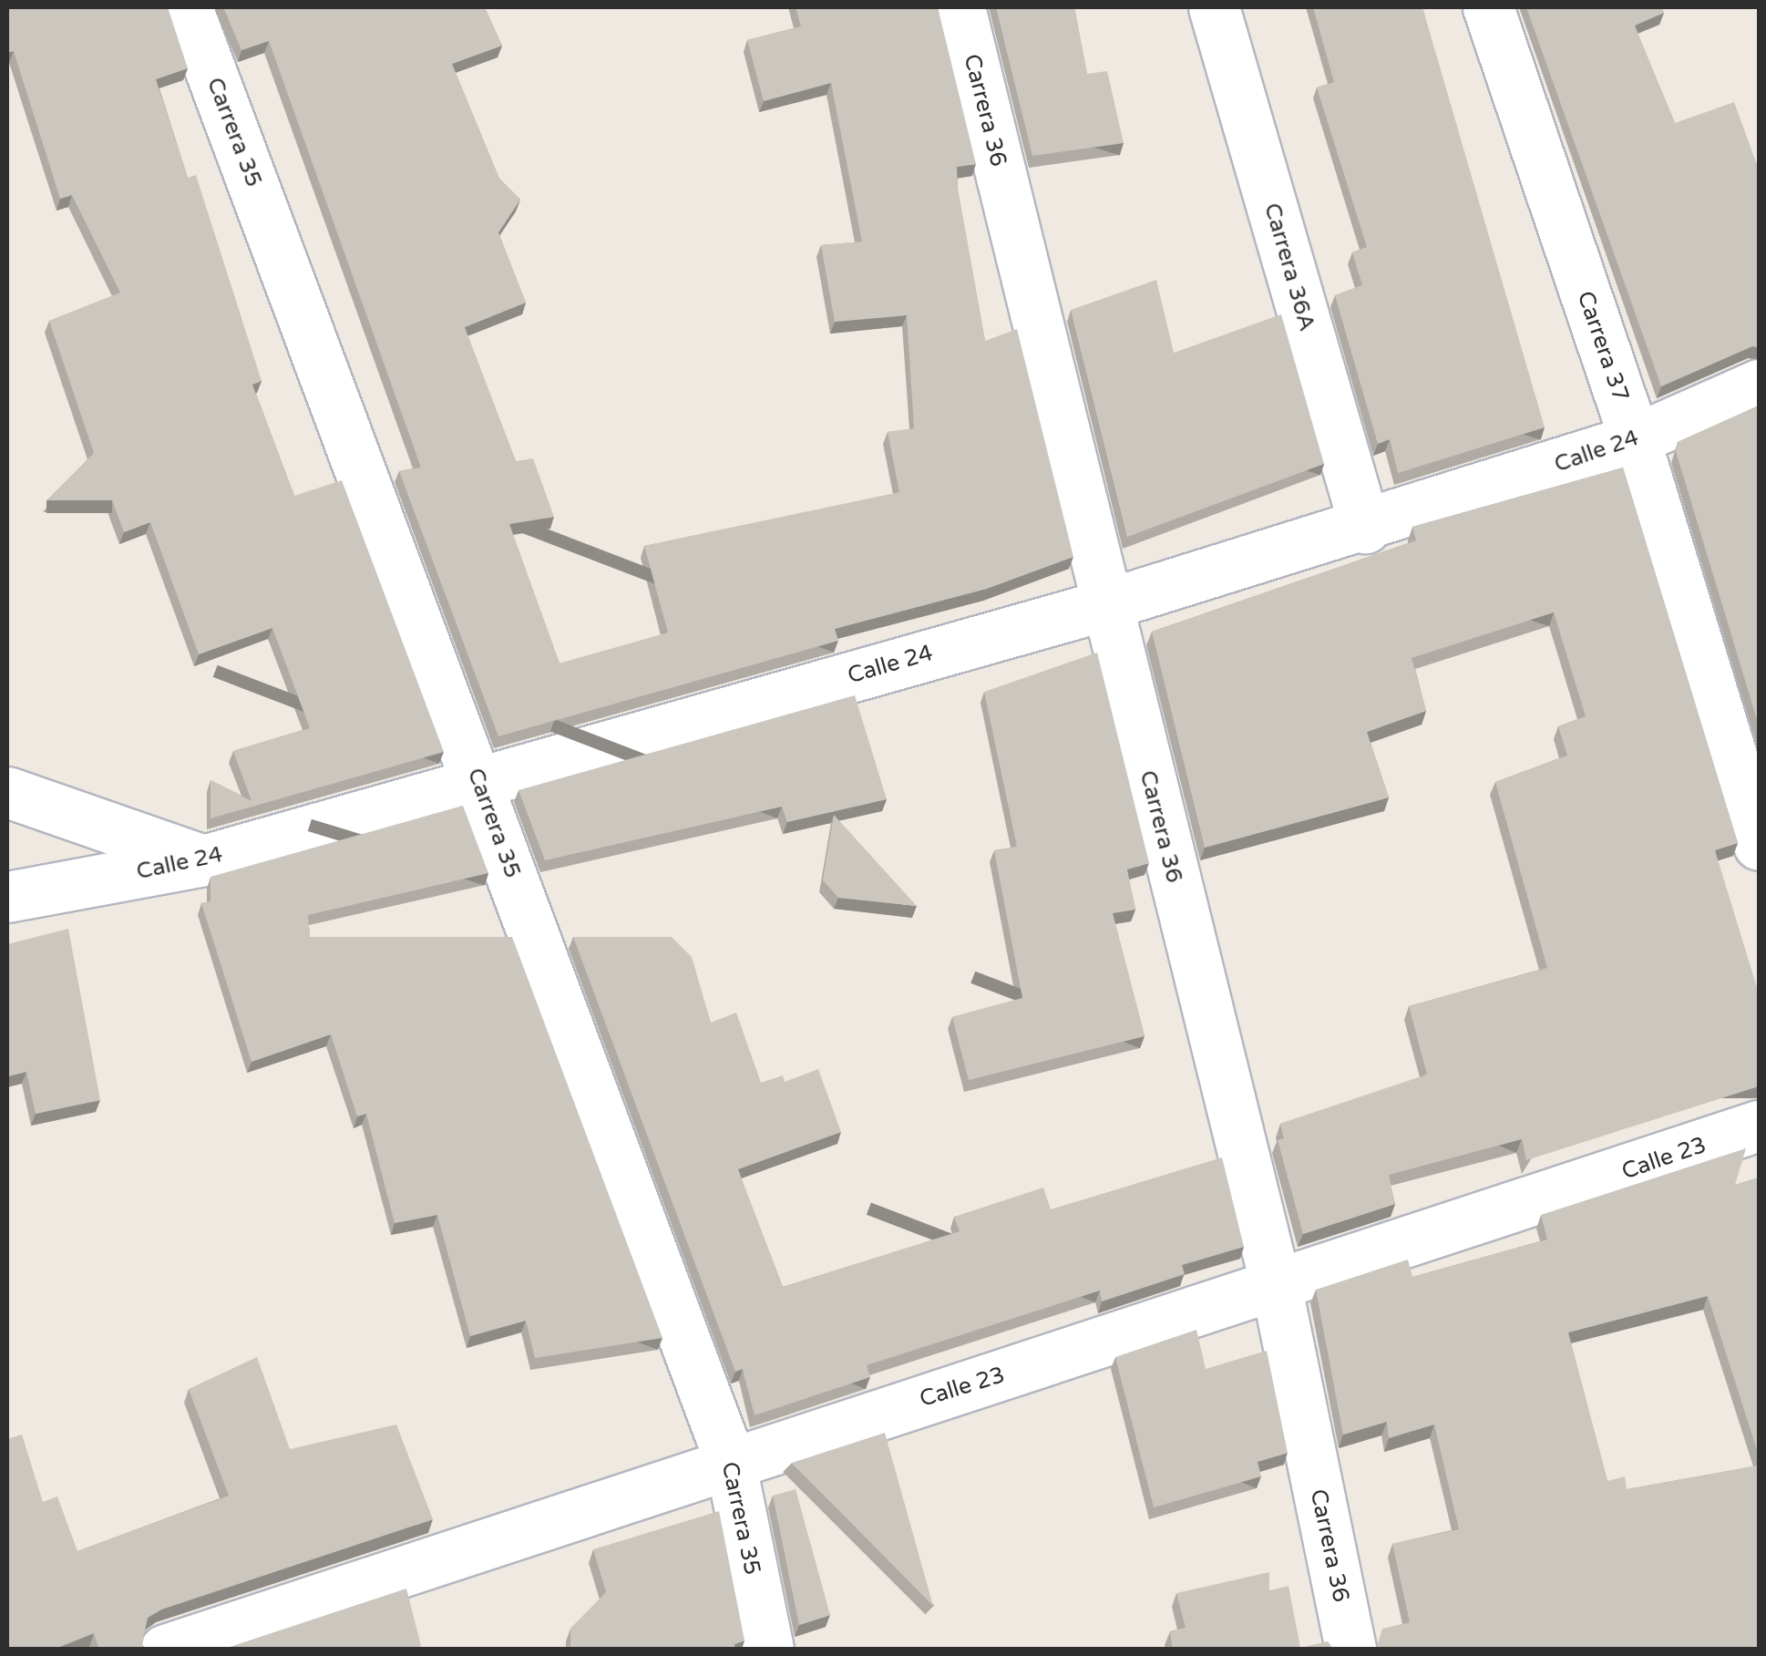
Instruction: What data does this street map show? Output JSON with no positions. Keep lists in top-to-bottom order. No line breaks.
{"streets":{"street":["Carrera 36","Carrera 35","Carrera 36A","Carrera 37","Calle 24","Calle 23"]},"crossings":[["Carrera 36","Calle 24"],["Carrera 36","Calle 23"],["Carrera 35","Calle 24"],["Carrera 35","Calle 23"],["Carrera 36A","Calle 24"],["Carrera 37","Calle 24"]]}
